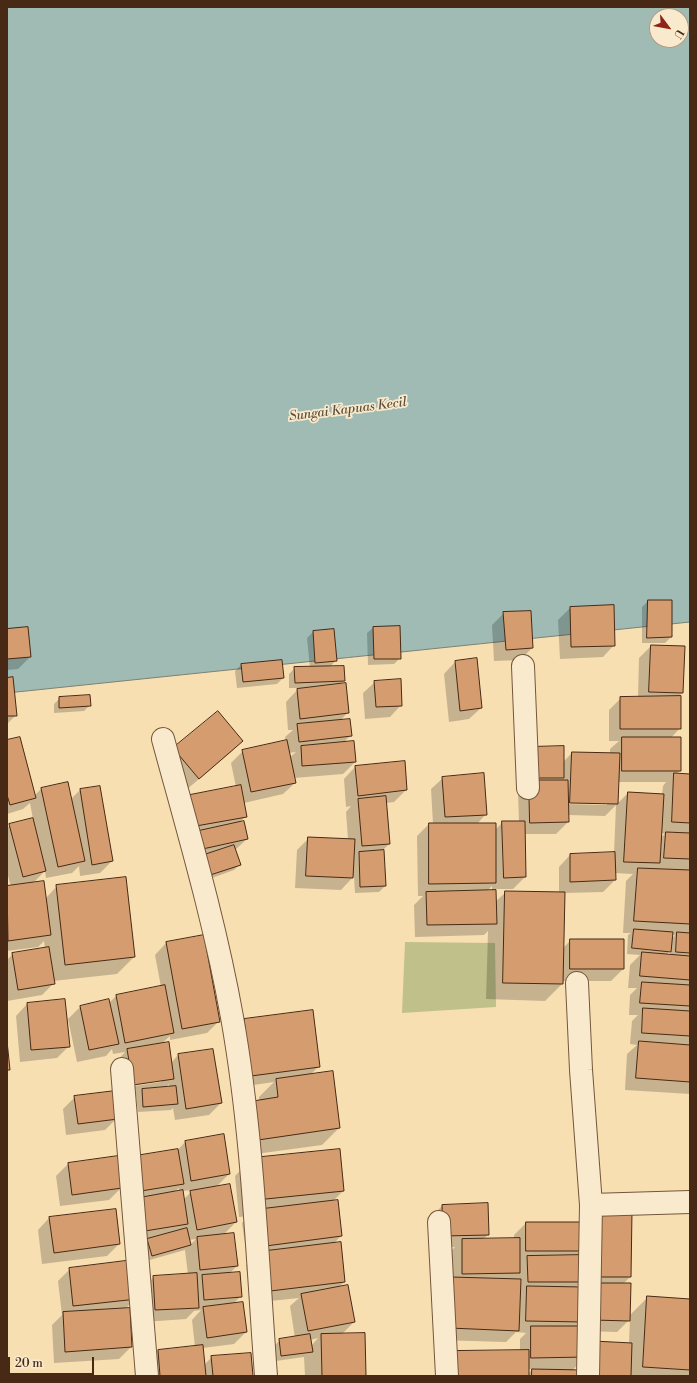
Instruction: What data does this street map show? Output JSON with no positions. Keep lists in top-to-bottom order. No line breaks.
{"water":["Sungai Kapuas Kecil"],"scale_bar":"20 m","north":"bottom right"}
